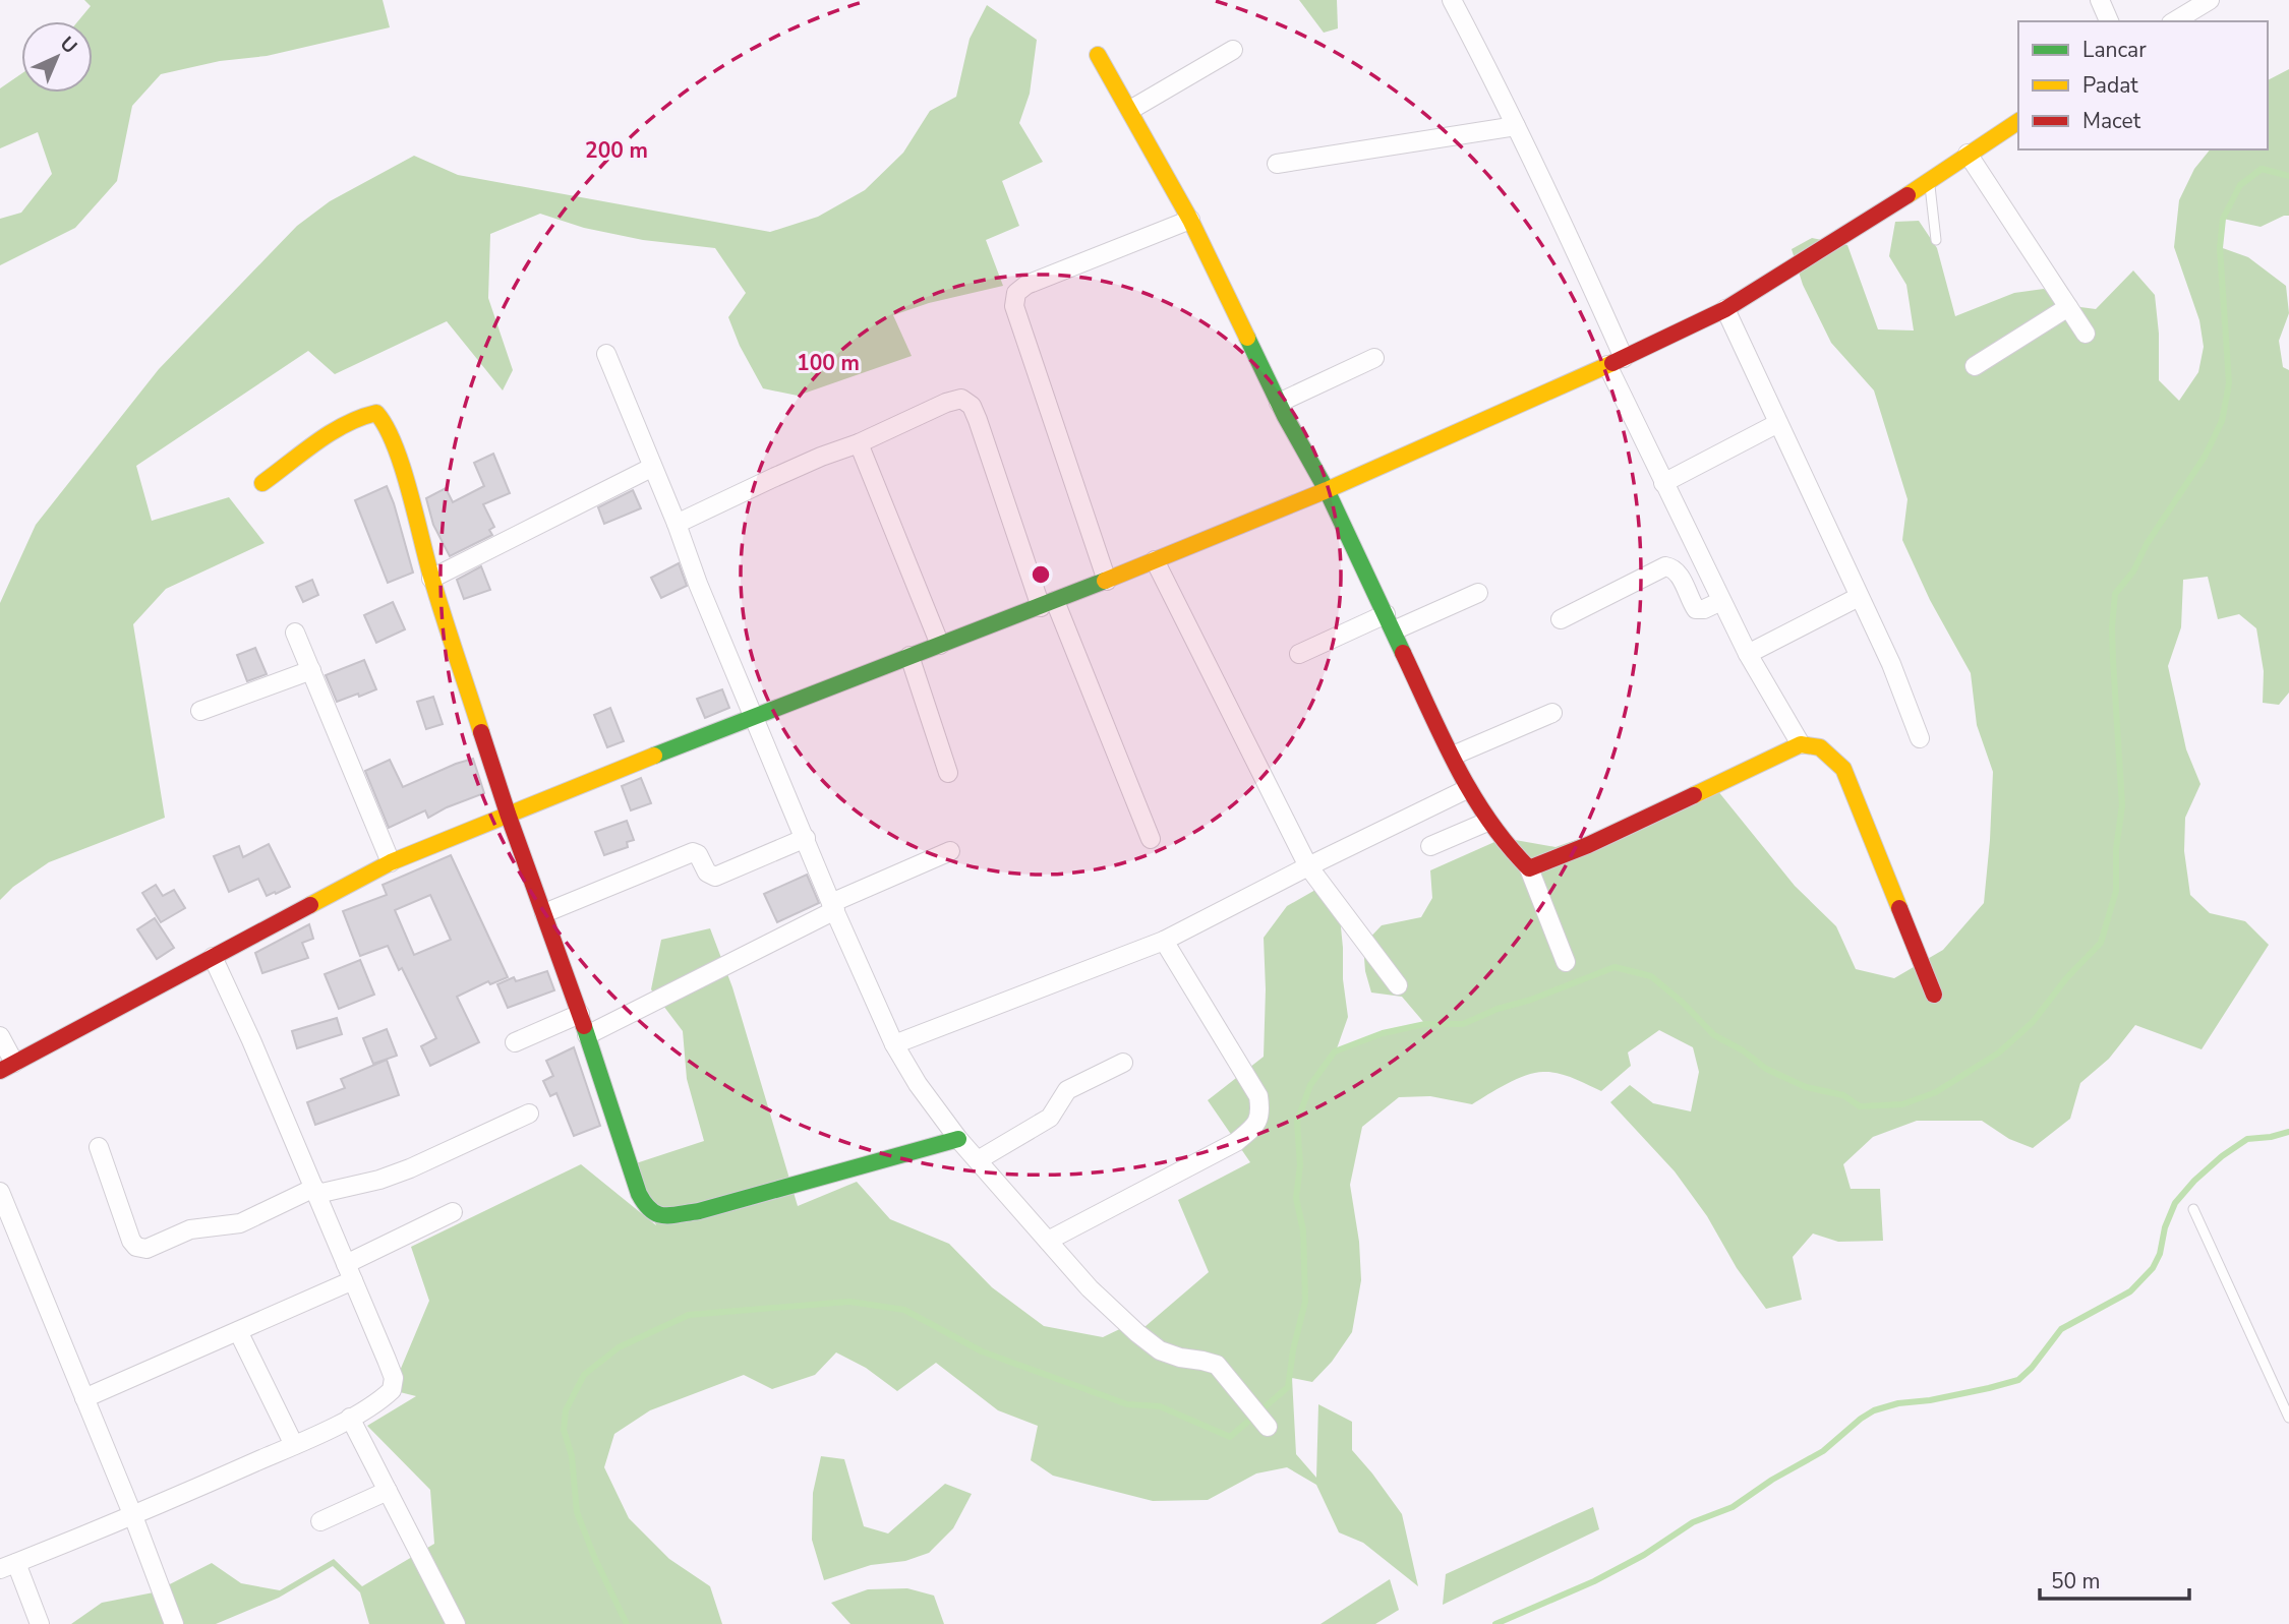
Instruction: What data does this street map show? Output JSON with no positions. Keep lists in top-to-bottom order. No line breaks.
{"legend":["Lancar","Padat","Macet"],"scale_bar":"50 m","north":"top right","rings":["200 m","100 m"]}
